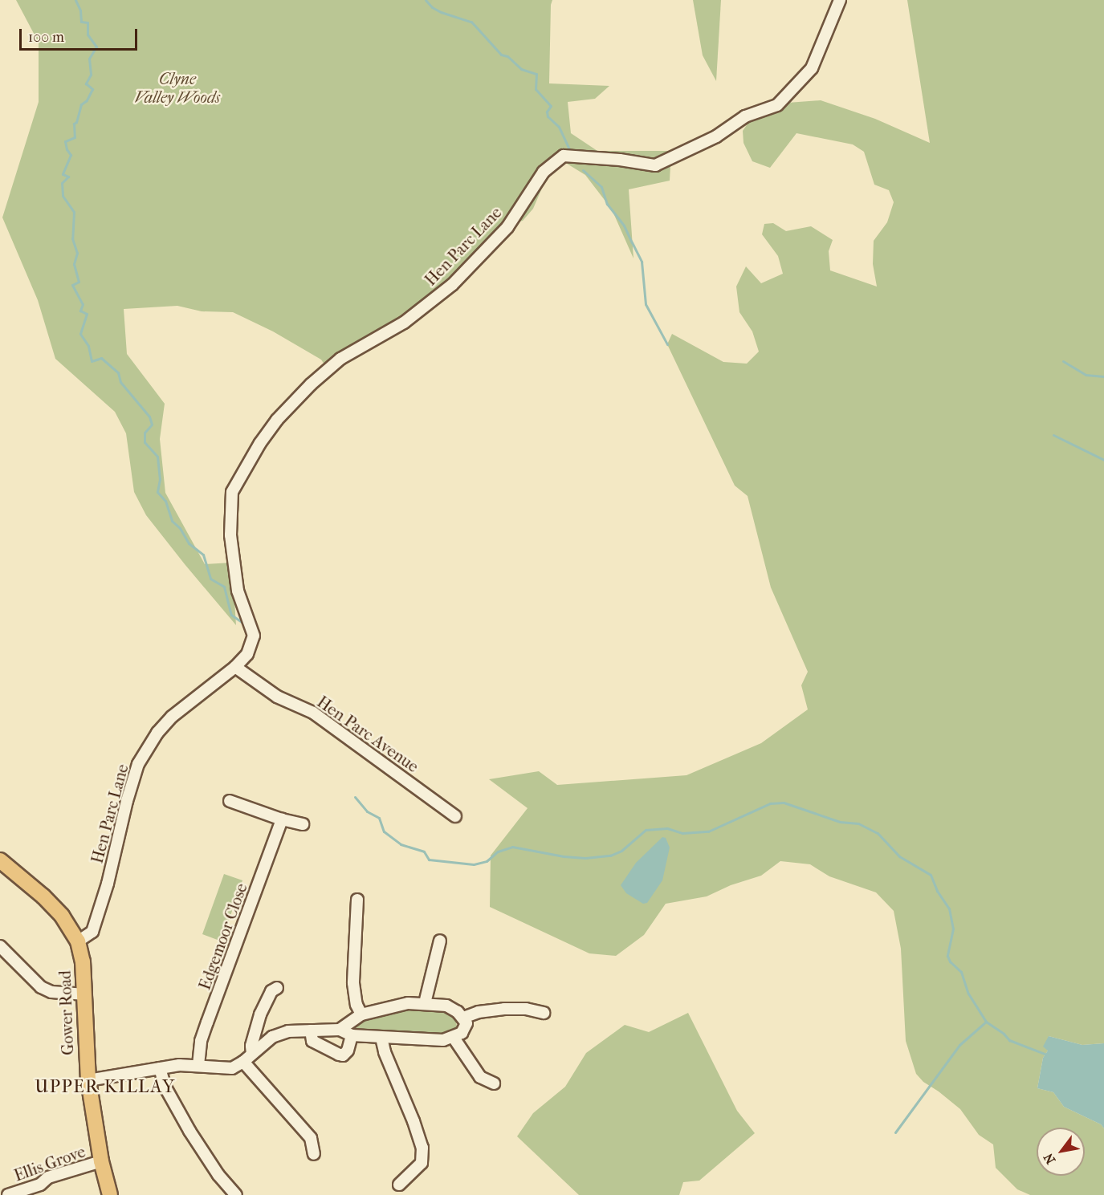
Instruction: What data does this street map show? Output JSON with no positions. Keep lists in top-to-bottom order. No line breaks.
{"streets":{"main road":["Gower Road"],"street":["Hen Parc Lane","Hen Parc Avenue","Edgemoor Close","Ellis Grove"]},"crossings":[["Hen Parc Lane","Hen Parc Avenue"],["Hen Parc Lane","Gower Road"],["Gower Road","Ellis Grove"]],"districts":["UPPER KILLAY"],"parks":["Clyne Valley Woods"],"scale_bar":"100 m","north":"bottom left"}
